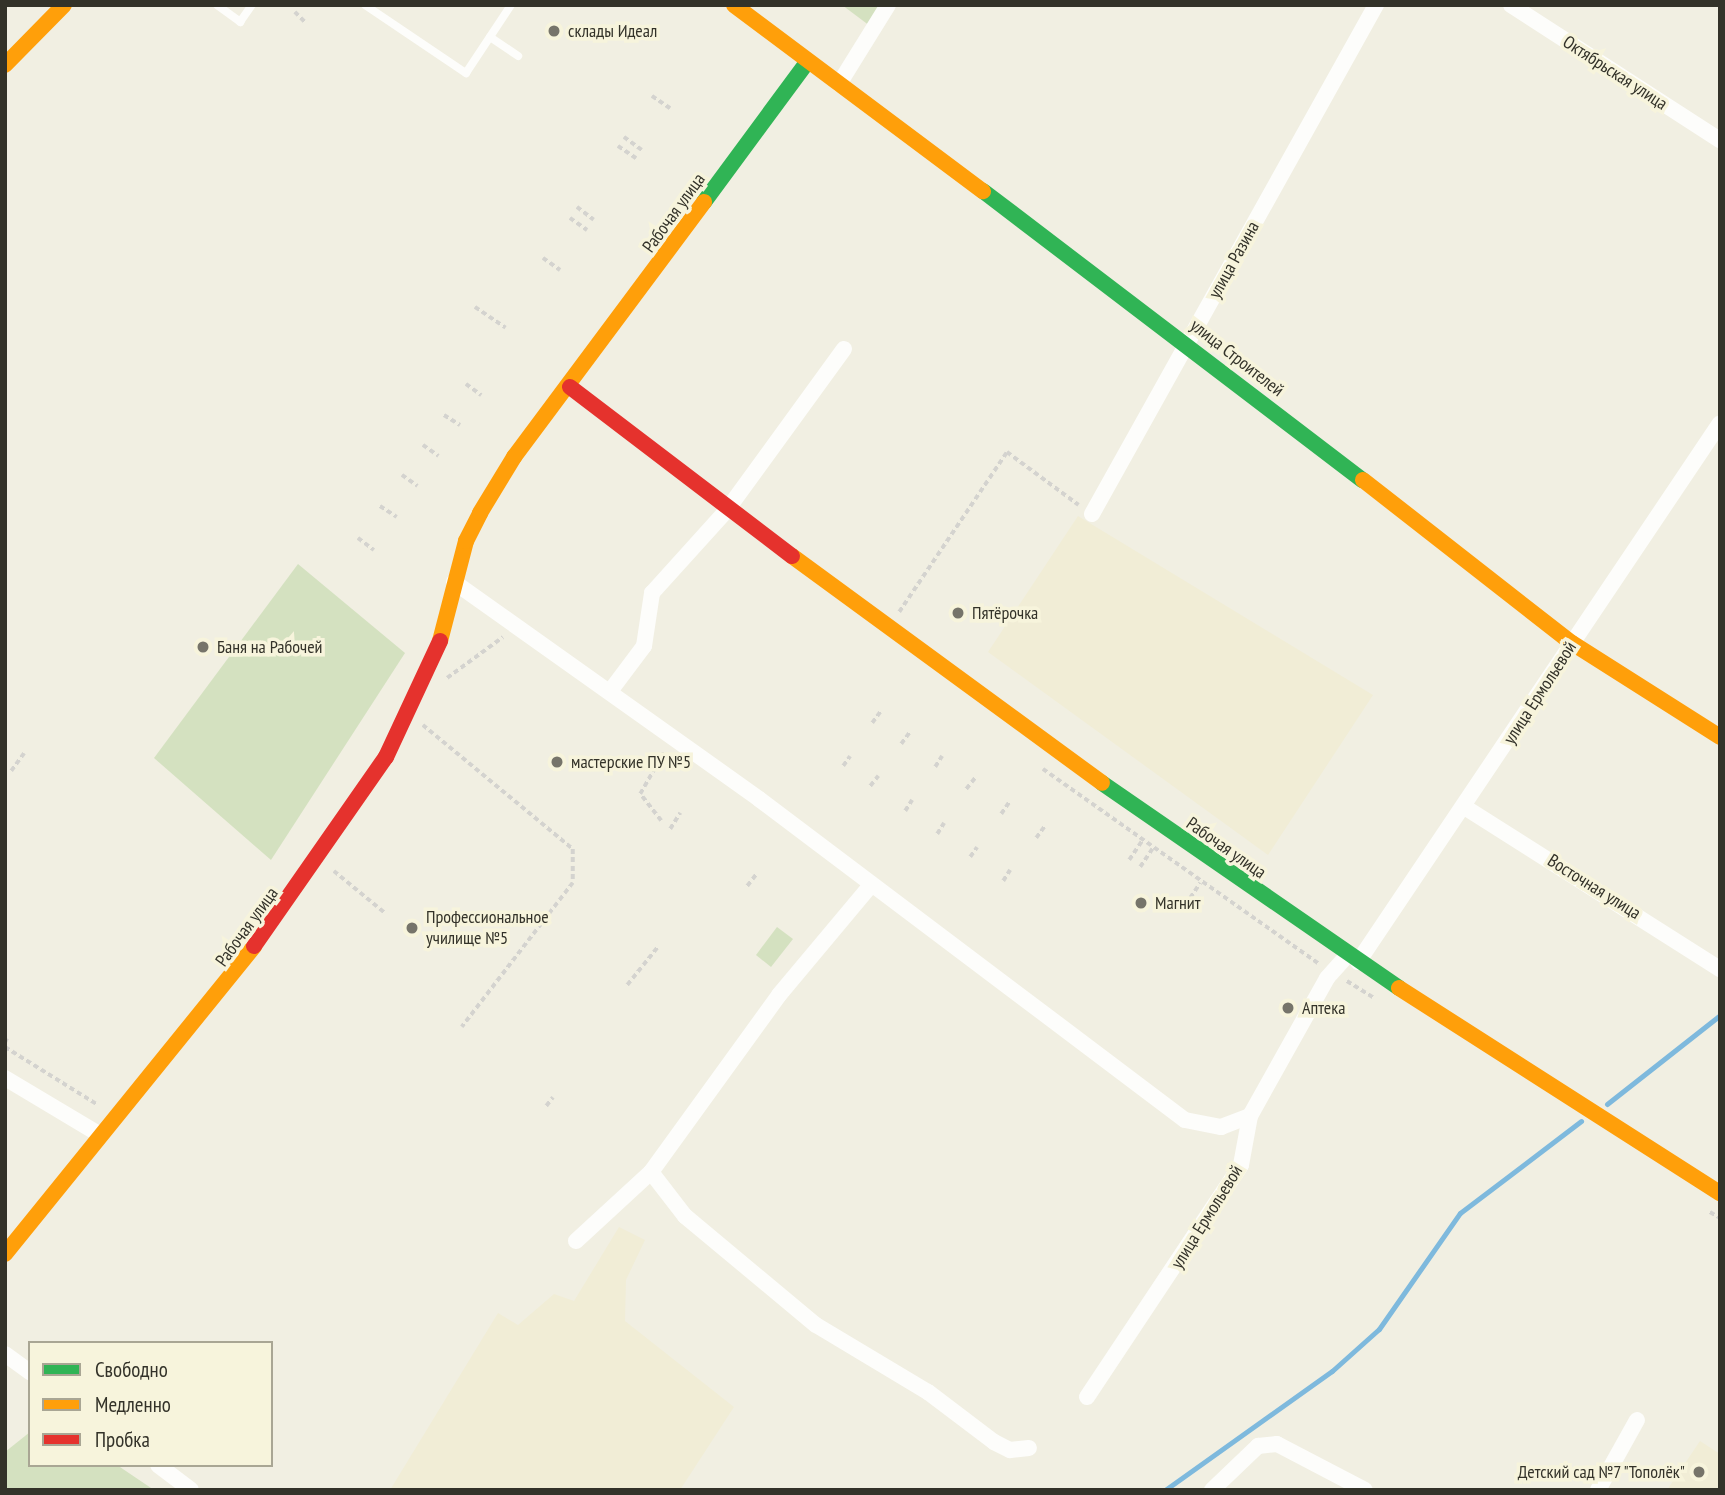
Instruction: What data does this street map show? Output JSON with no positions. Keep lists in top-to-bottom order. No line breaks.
{"streets":{"street":["Октябрьская улица","Рабочая улица","улица Разина","улица Строителей","улица Ермольевой","Восточная улица"]},"crossings":[["Рабочая улица","улица Строителей"],["Рабочая улица","улица Ермольевой"],["улица Разина","улица Строителей"],["улица Строителей","улица Ермольевой"],["улица Ермольевой","Восточная улица"]],"places":["склады Идеал","Пятёрочка","Баня на Рабочей","мастерские ПУ №5","Магнит","Профессиональное училище №5","Аптека","Детский сад №7 \"Тополёк\""],"legend":["Свободно","Медленно","Пробка"]}
